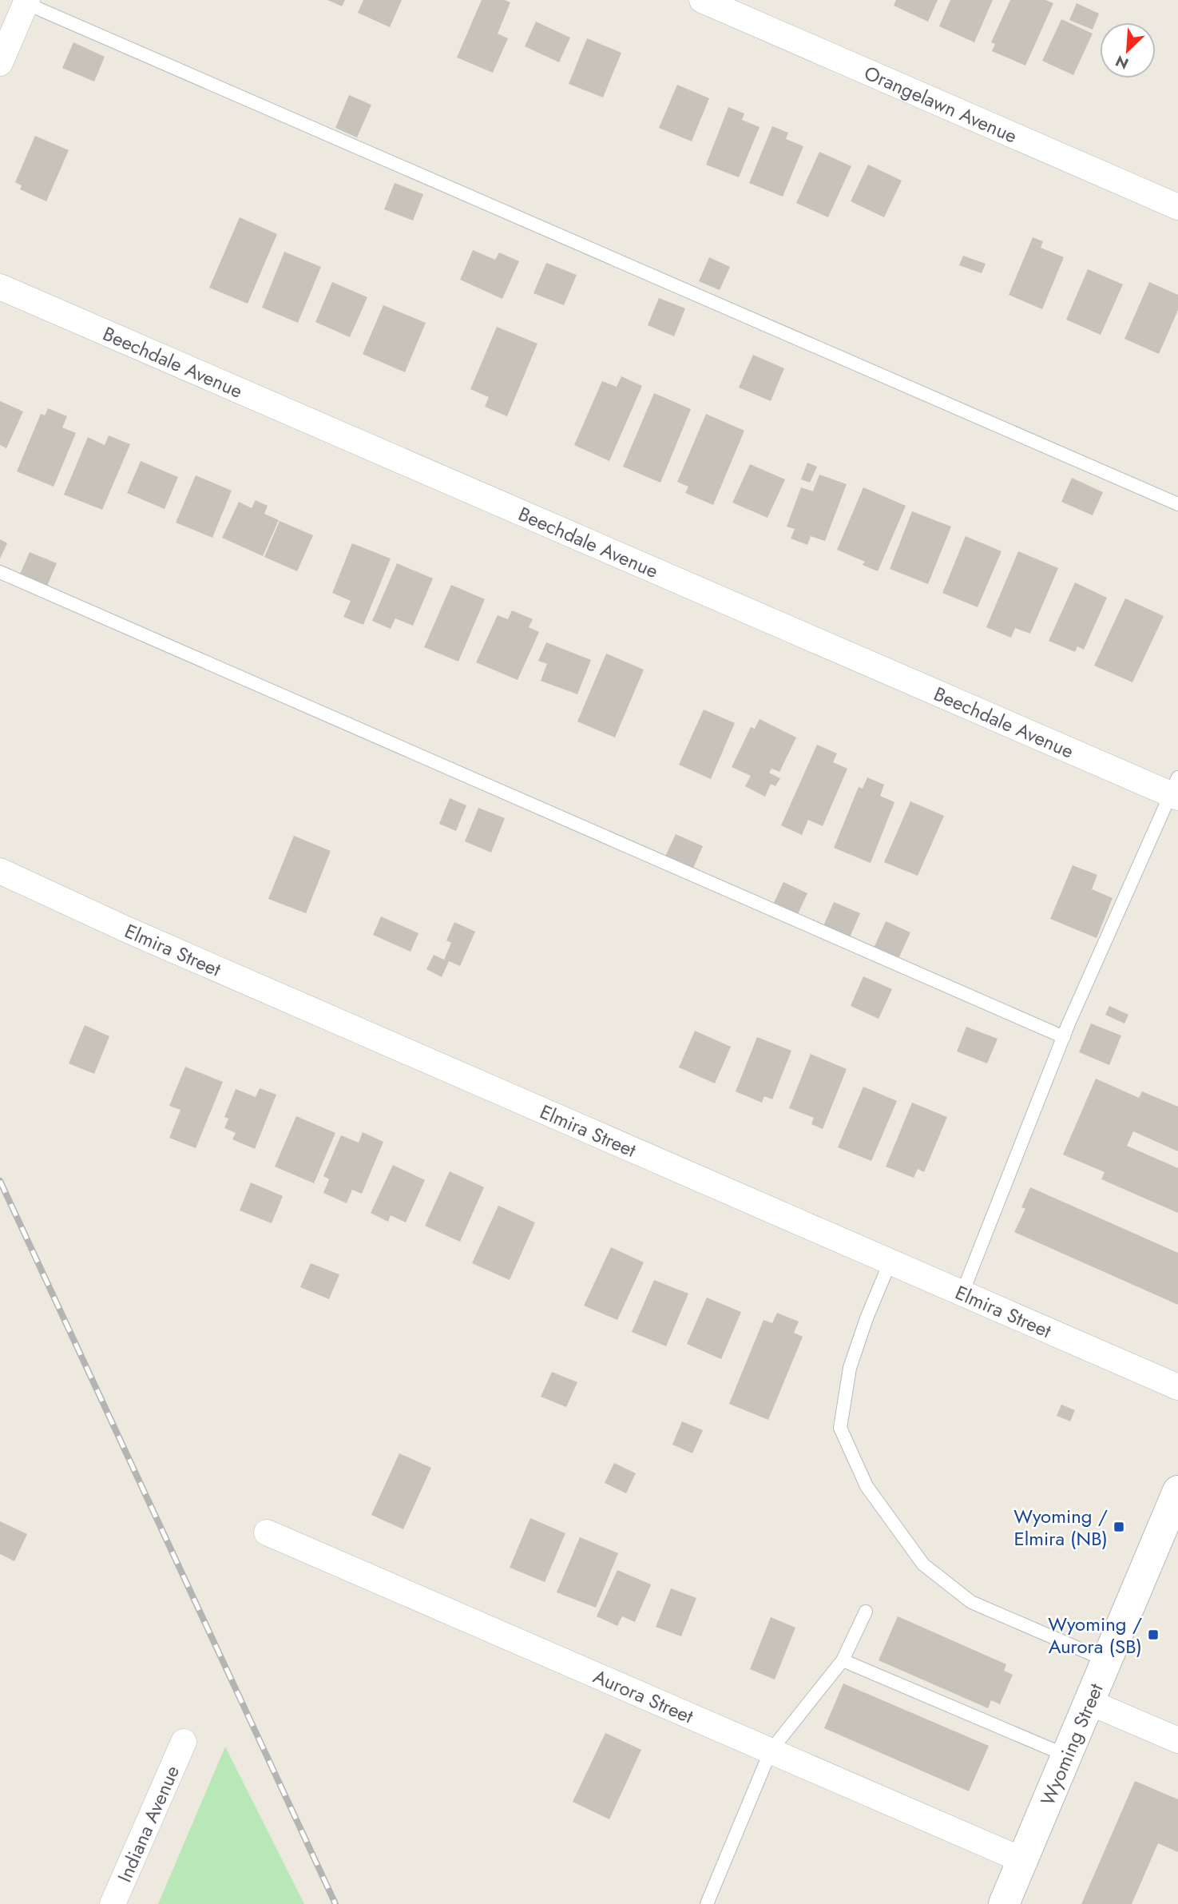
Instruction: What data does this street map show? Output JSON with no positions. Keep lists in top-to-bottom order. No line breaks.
{"streets":{"street":["Orangelawn Avenue","Beechdale Avenue","Elmira Street","Aurora Street","Wyoming Street","Indiana Avenue"]},"crossings":[["Aurora Street","Wyoming Street"]],"places":{"transit":["Wyoming / Elmira (NB)","Wyoming / Aurora (SB)"]},"north":"bottom left"}
